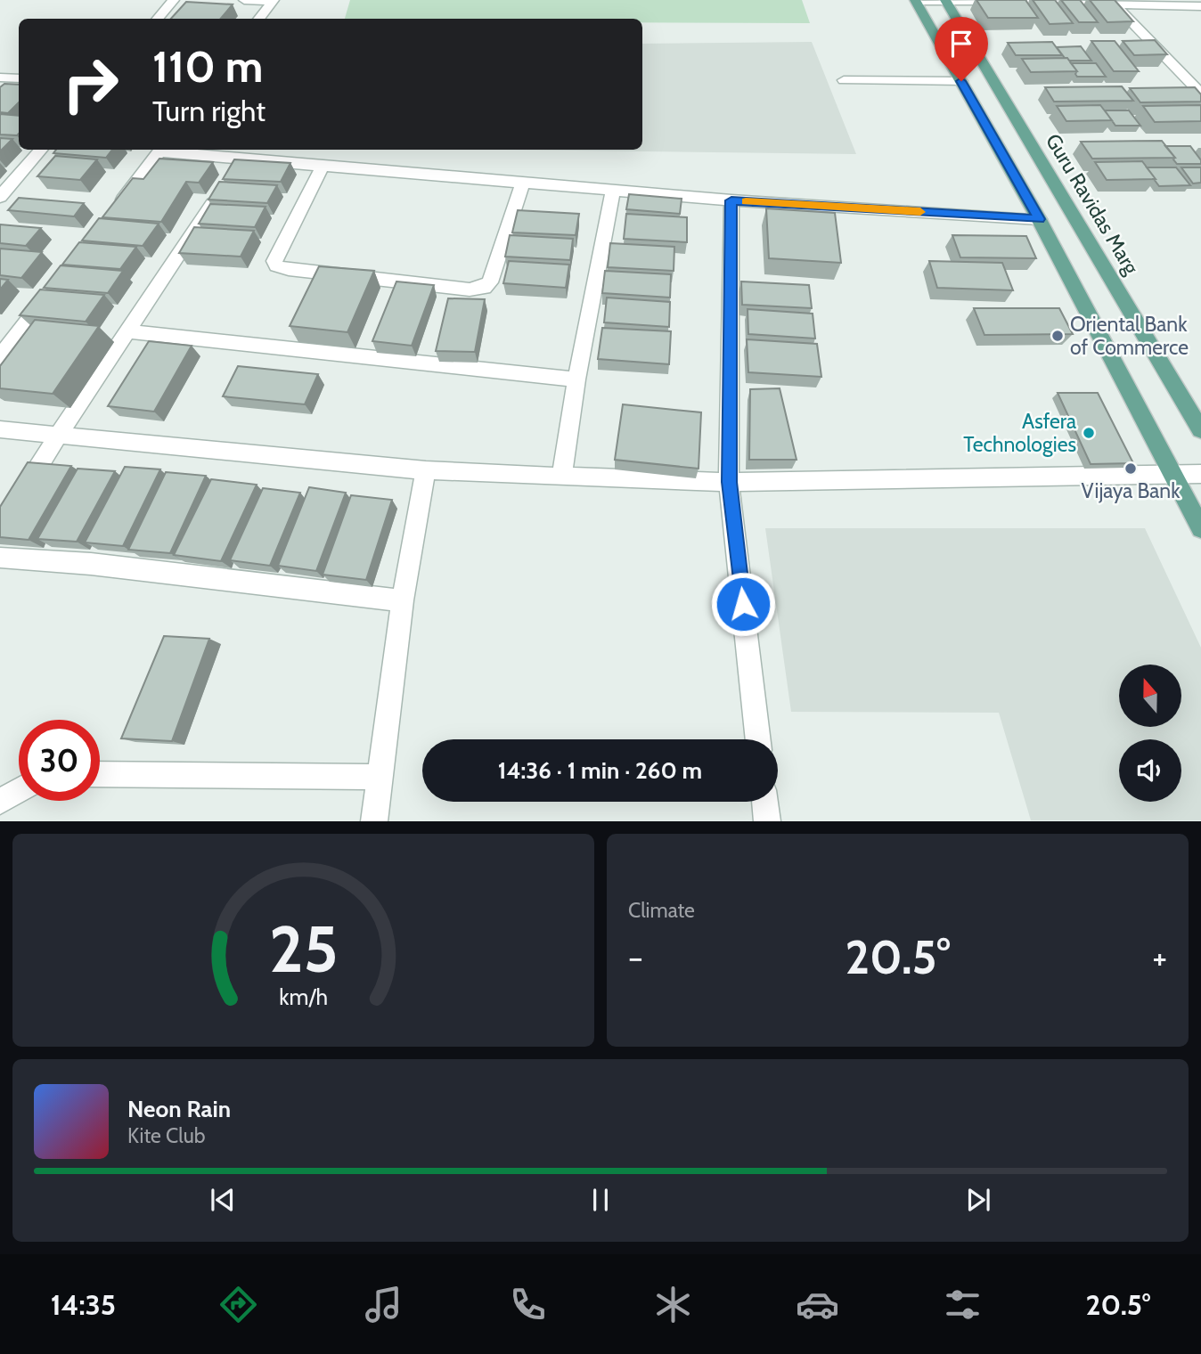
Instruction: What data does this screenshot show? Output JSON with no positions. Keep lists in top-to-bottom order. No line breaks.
{"streets":{"main road":["Guru Ravidas Marg"]},"places":["Oriental Bank of Commerce","Asfera Technologies","Vijaya Bank"],"north":"top","page":{"turn":["110 m","Turn right"],"limit":"30","trip":"14:36 · 1 min · 260 m","tile":"Climate","heat":["−","20.5°","+"],"song":["Neon Rain","Kite Club"],"tabs":["14:35","20.5°"],"gauge":["25","km/h"]}}
